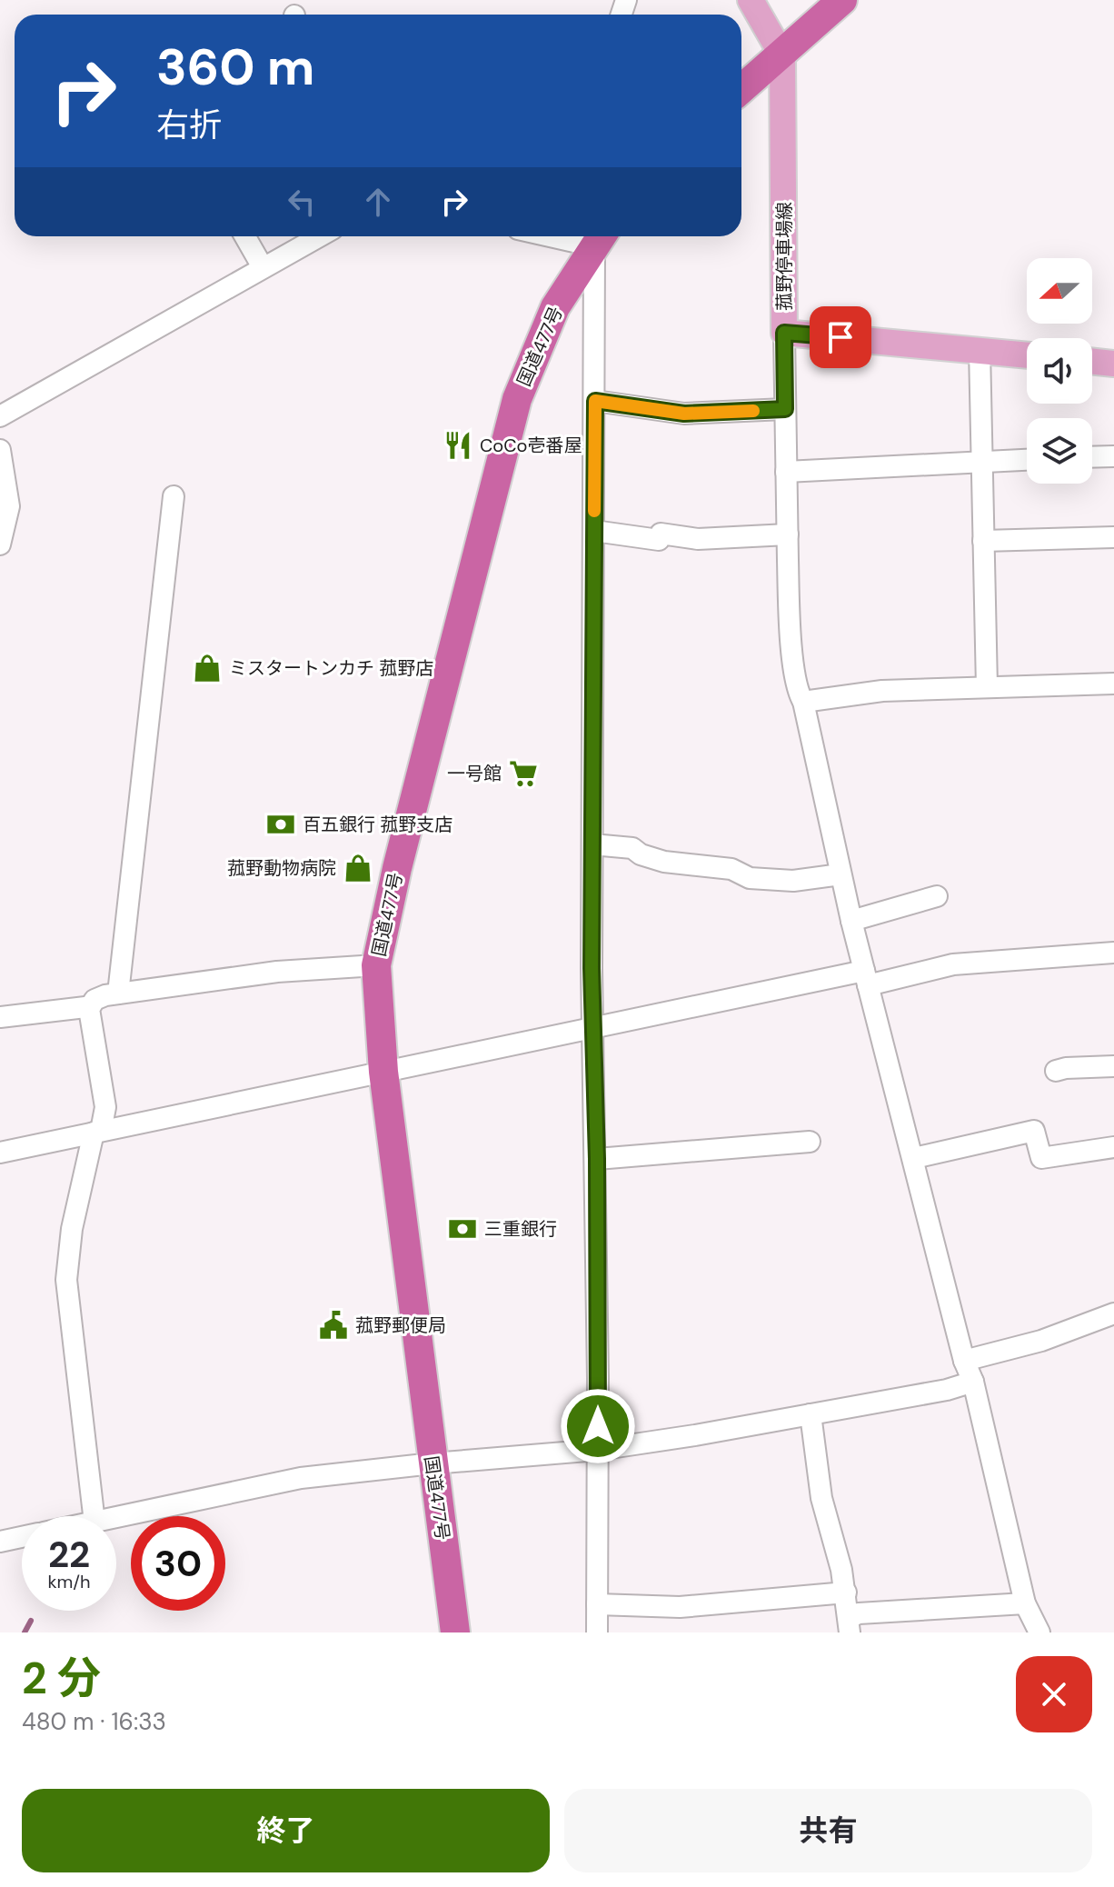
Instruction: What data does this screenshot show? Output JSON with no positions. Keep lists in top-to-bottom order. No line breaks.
{"streets":{"highway":["国道477号"],"main road":["菰野停車場線"]},"places":{"restaurant":["CoCo壱番屋"],"shop":["ミスタートンカチ 菰野店","菰野動物病院"],"supermarket":["一号館"],"bank":["百五銀行 菰野支店","三重銀行"],"public building":["菰野郵便局"]},"north":"left","page":{"turn":["360 m","右折"],"speed":"22 km/h","limit":"30","heading":["2 分","480 m · 16:33"],"buttons":["終了","共有"]}}
